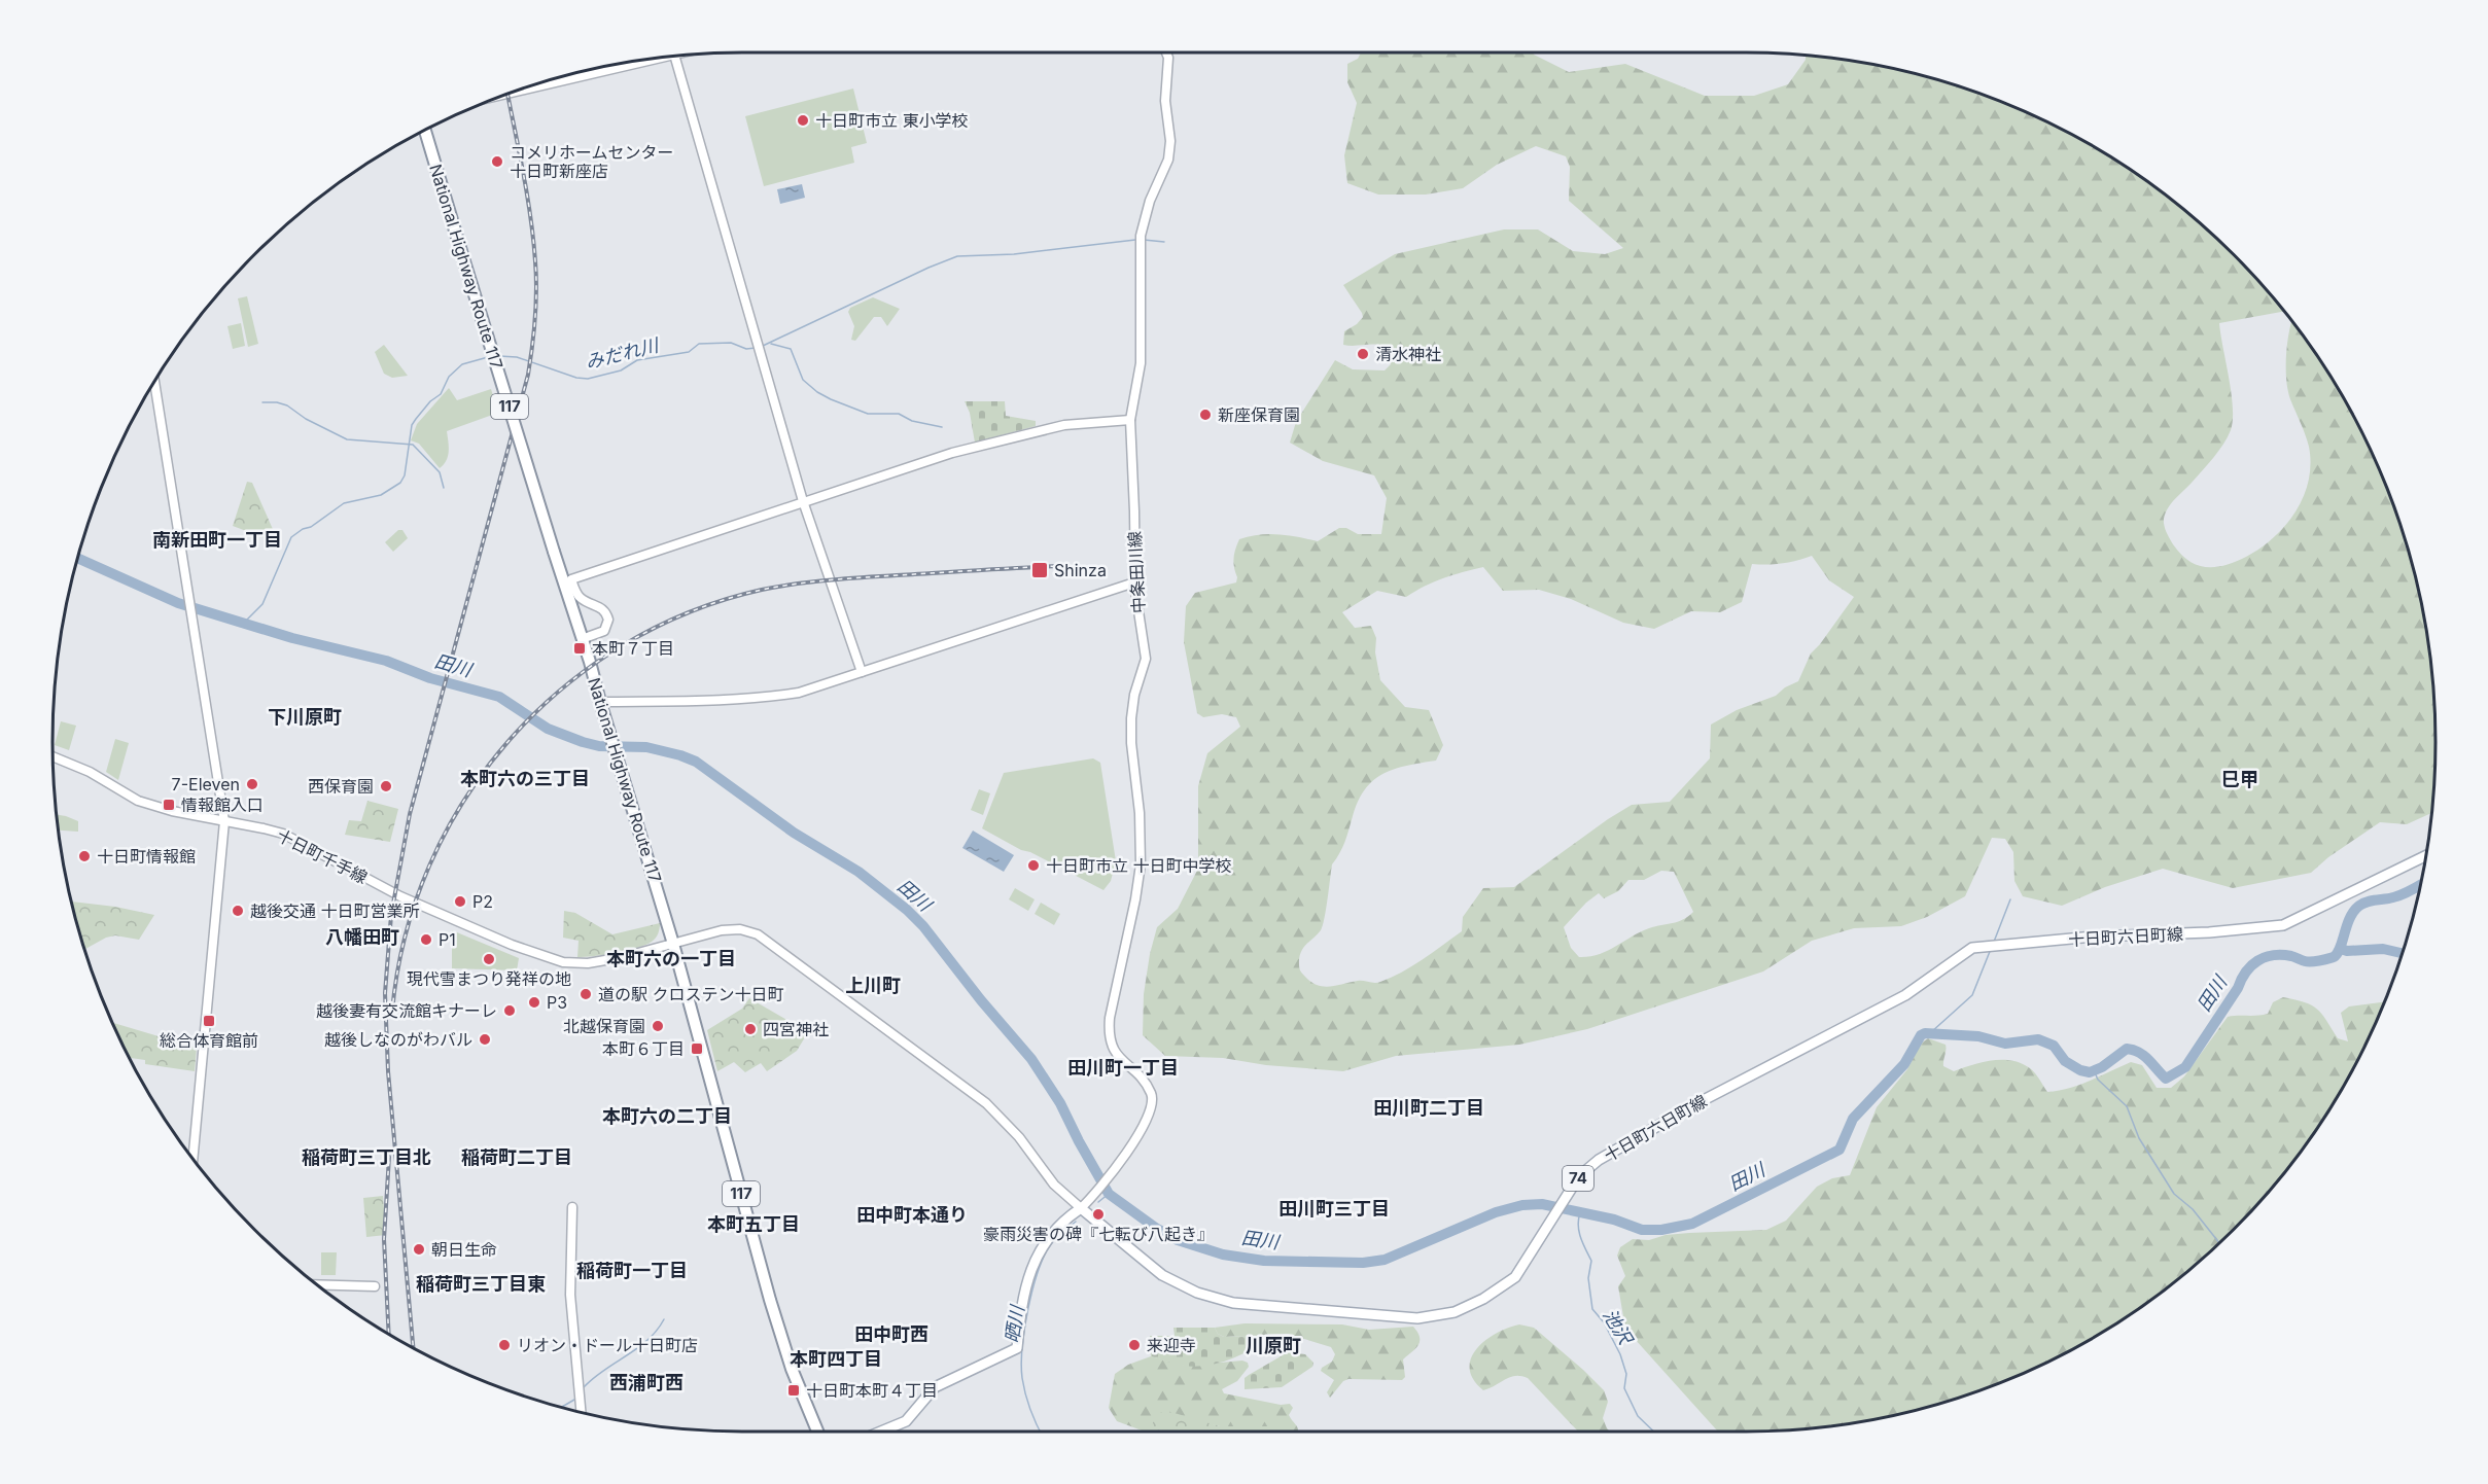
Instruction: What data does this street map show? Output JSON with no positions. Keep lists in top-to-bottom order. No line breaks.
{"streets":{"highway":["National Highway Route 117","117"],"main road":["十日町六日町線","74"],"street":["中条田川線","十日町千手線"]},"crossings":[["National Highway Route 117","十日町千手線"],["中条田川線","十日町千手線"],["中条田川線","十日町六日町線"],["十日町千手線","十日町六日町線"]],"districts":["南新田町一丁目","下川原町","本町六の三丁目","巳甲","八幡田町","本町六の一丁目","上川町","田川町一丁目","田川町二丁目","本町六の二丁目","稲荷町三丁目北","稲荷町二丁目","田川町三丁目","田中町本通り","本町五丁目","稲荷町一丁目","稲荷町三丁目東","田中町西","川原町","本町四丁目","西浦町西"],"water":["みだれ川","田川","晒川","池沢"],"places":{"other":["十日町市立 東小学校","コメリホームセンター 十日町新座店","清水神社","新座保育園","7-Eleven","西保育園","十日町情報館","十日町市立 十日町中学校","P2","越後交通 十日町営業所","P1","現代雪まつり発祥の地","道の駅 クロステン十日町","P3","越後妻有交流館キナーレ","北越保育園","四宮神社","越後しなのがわバル","豪雨災害の碑『七転び八起き』","朝日生命","リオン・ドール十日町店","来迎寺"],"transit":["Shinza","本町７丁目","情報館入口","総合体育館前","本町６丁目","十日町本町４丁目"]}}
